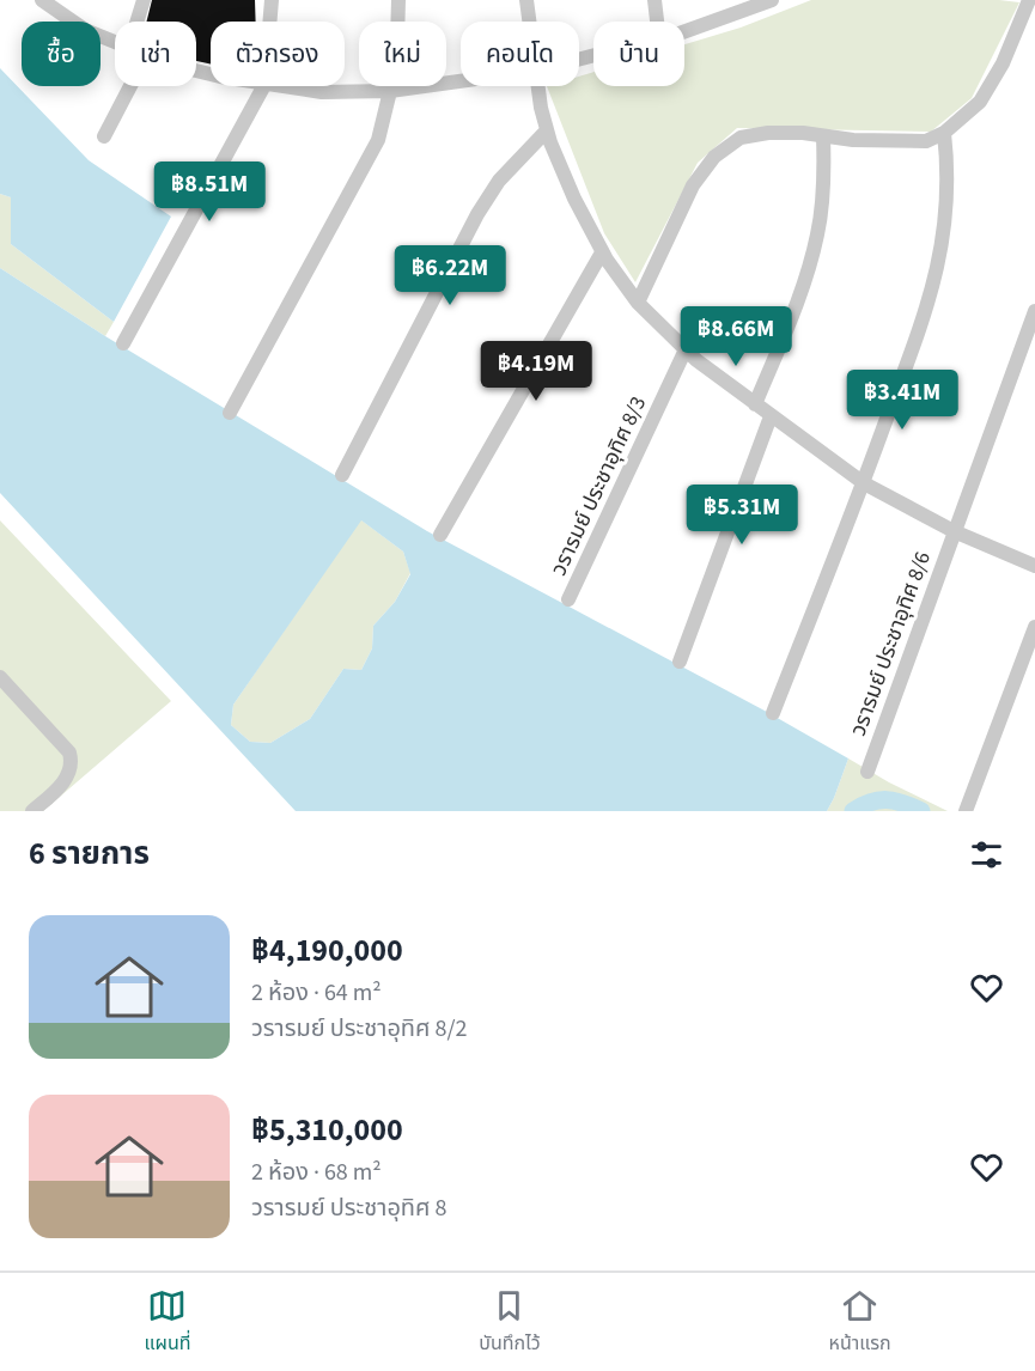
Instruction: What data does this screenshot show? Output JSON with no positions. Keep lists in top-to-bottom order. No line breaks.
{"streets":{"street":["วรารมย์ ประชาอุทิศ 8/3","วรารมย์ ประชาอุทิศ 8/6"]},"page":{"chip":["ซื้อ","เช่า","ตัวกรอง","ใหม่","คอนโด","บ้าน"],"price":["฿8.51M","฿6.22M","฿8.66M","฿4.19M","฿3.41M","฿5.31M"],"heading":"6 รายการ","list":[{"name":"฿4,190,000","note":"2 ห้อง · 64 m² · วรารมย์ ประชาอุทิศ 8/2"},{"name":"฿5,310,000","note":"2 ห้อง · 68 m² · วรารมย์ ประชาอุทิศ 8"}],"tabs":["แผนที่","บันทึกไว้","หน้าแรก"]}}
